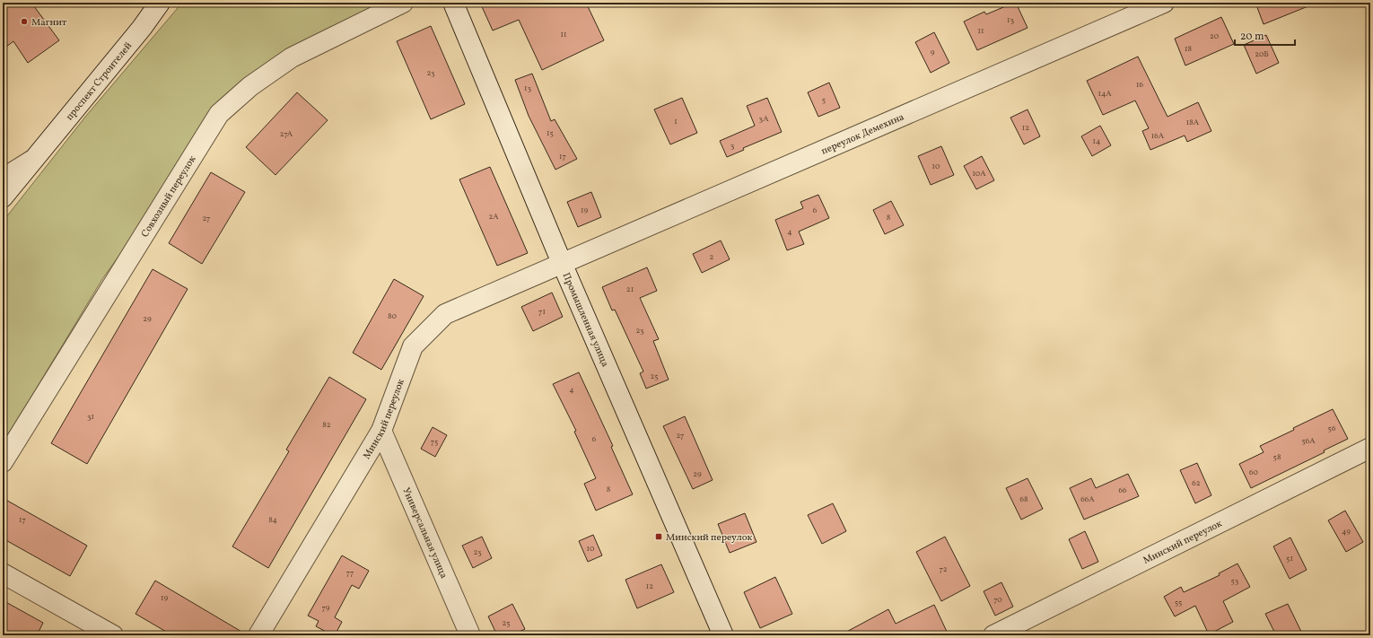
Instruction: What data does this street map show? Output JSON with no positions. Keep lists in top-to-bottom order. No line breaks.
{"streets":{"street":["проспект Строителей","переулок Демехина","Совхозный переулок","Промышленная улица","Минский переулок","Универсальная улица"]},"crossings":[["переулок Демехина","Промышленная улица"],["переулок Демехина","Минский переулок"],["Промышленная улица","Минский переулок"],["Минский переулок","Универсальная улица"]],"places":{"other":["Магнит"],"transit":["Минский переулок"]},"house_numbers":["13","11","11","20","18","9","20Б","23","16","13","14А","5","3А","1","18А","12","15","27А","16А","14","3","17","10","10А","19","6","2А","8","27","4","2","21","71","80","29","23","25","4","31","82","56","27","6","56А","75","58","60","29","62","8","66","68","66А","17","84","49","10","23","51","72","77","53","12","19","70","55","79","25"],"scale_bar":"20 m"}
